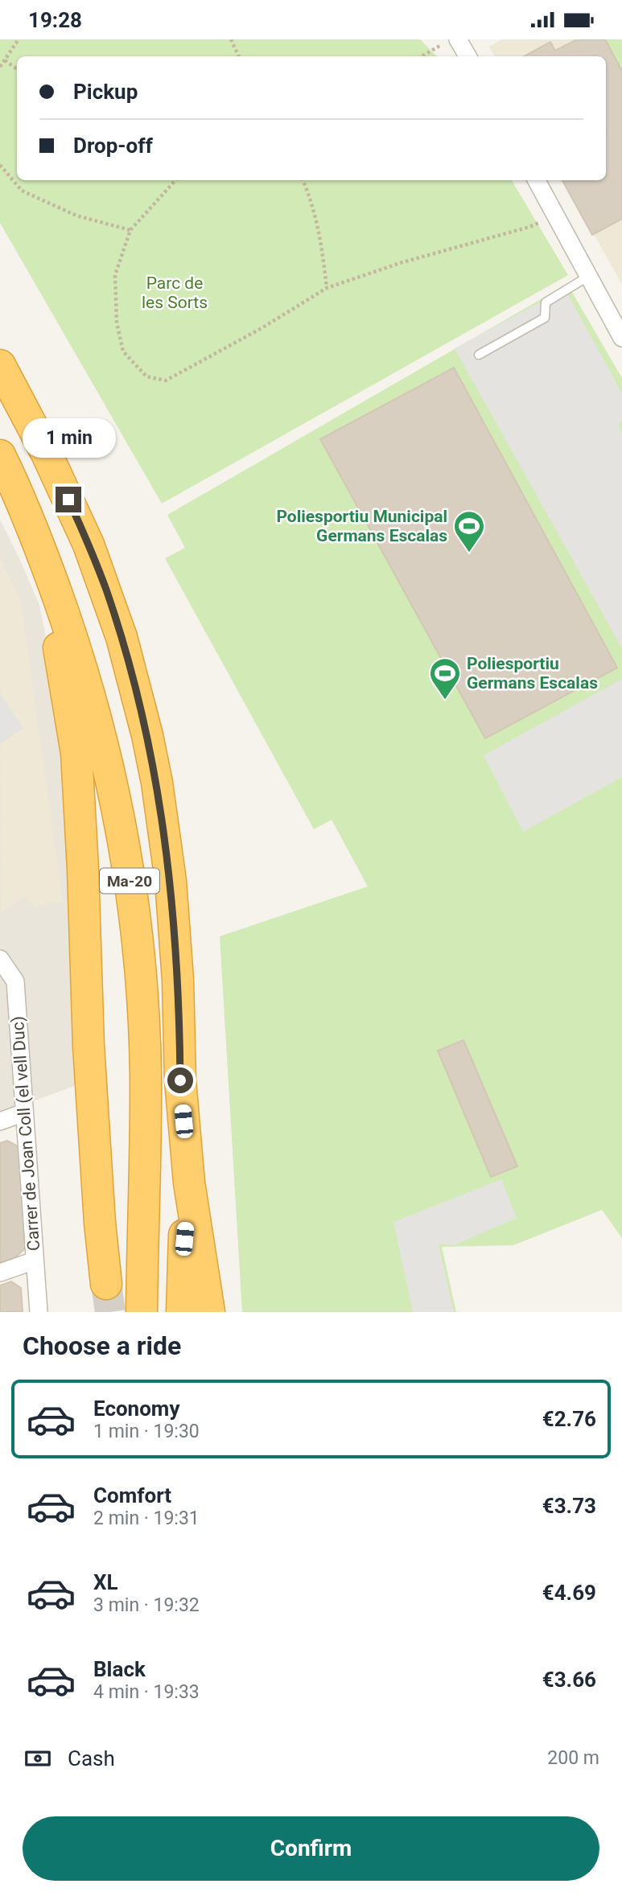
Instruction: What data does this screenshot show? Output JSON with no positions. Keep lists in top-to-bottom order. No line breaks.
{"streets":{"highway":["Ma-20"],"street":["Carrer de Joan Coll (el vell Duc)"]},"parks":["Parc de les Sorts"],"places":{"sports":["Poliesportiu Municipal Germans Escalas","Poliesportiu Germans Escalas"]},"page":{"status":"19:28","banner":["Pickup","Drop-off"],"bubble":"1 min","heading":"Choose a ride","list":[{"name":"Economy","note":"1 min · 19:30","value":"€2.76"},{"name":"Comfort","note":"2 min · 19:31","value":"€3.73"},{"name":"XL","note":"3 min · 19:32","value":"€4.69"},{"name":"Black","note":"4 min · 19:33","value":"€3.66"}],"pay":["Cash","200 m"],"buttons":"Confirm"}}
